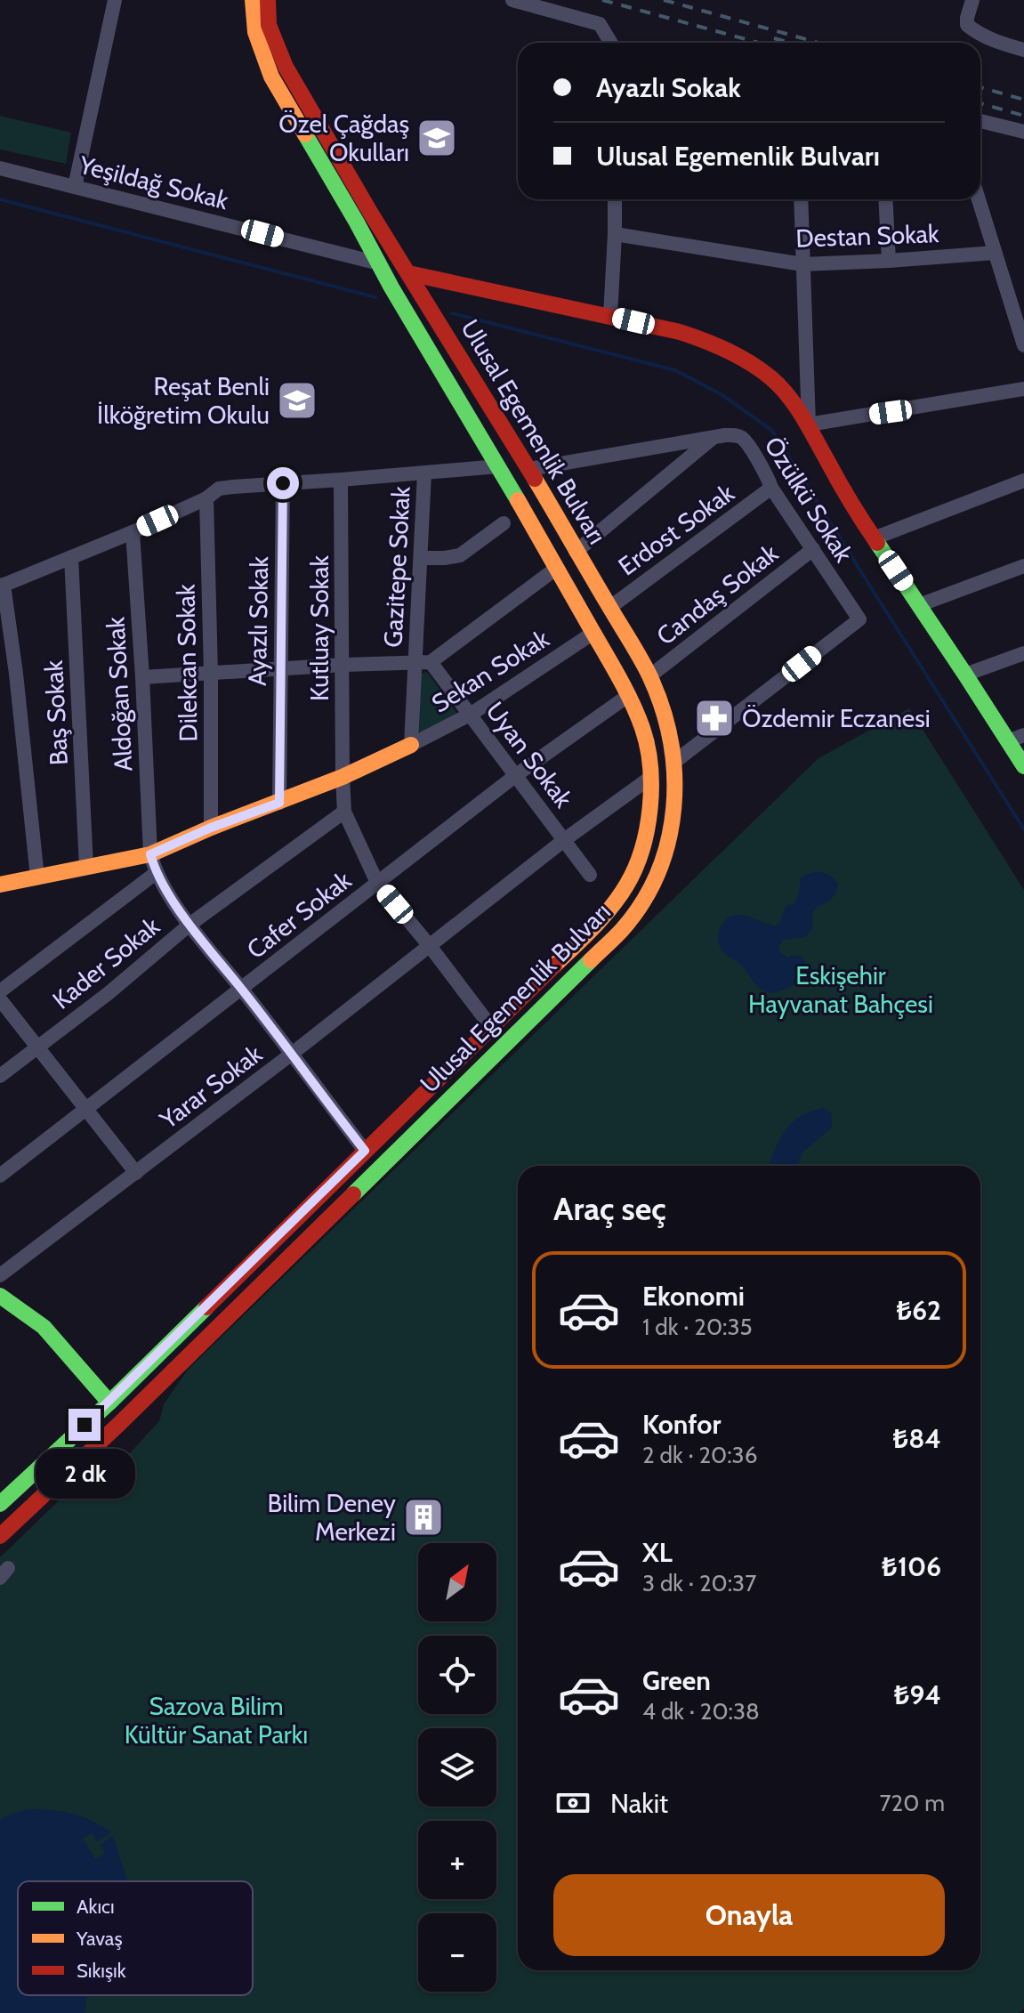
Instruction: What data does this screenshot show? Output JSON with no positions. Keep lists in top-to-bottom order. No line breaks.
{"streets":{"main road":["Ulusal Egemenlik Bulvarı"],"street":["Yeşildağ Sokak","Destan Sokak","Özülkü Sokak","Erdost Sokak","Gazitepe Sokak","Candaş Sokak","Ayazlı Sokak","Kutluay Sokak","Dilekcan Sokak","Sekan Sokak","Aldoğan Sokak","Baş Sokak","Uyan Sokak","Cafer Sokak","Kader Sokak","Yarar Sokak"]},"crossings":[["Yeşildağ Sokak","Ulusal Egemenlik Bulvarı"],["Ulusal Egemenlik Bulvarı","Özülkü Sokak"],["Ulusal Egemenlik Bulvarı","Erdost Sokak"],["Ulusal Egemenlik Bulvarı","Candaş Sokak"],["Ulusal Egemenlik Bulvarı","Sekan Sokak"],["Ulusal Egemenlik Bulvarı","Aldoğan Sokak"],["Ulusal Egemenlik Bulvarı","Cafer Sokak"],["Ulusal Egemenlik Bulvarı","Yarar Sokak"],["Özülkü Sokak","Erdost Sokak"],["Özülkü Sokak","Candaş Sokak"],["Gazitepe Sokak","Sekan Sokak"],["Gazitepe Sokak","Uyan Sokak"],["Kutluay Sokak","Kader Sokak"],["Sekan Sokak","Uyan Sokak"],["Aldoğan Sokak","Cafer Sokak"],["Aldoğan Sokak","Kader Sokak"],["Aldoğan Sokak","Yarar Sokak"],["Uyan Sokak","Cafer Sokak"],["Uyan Sokak","Yarar Sokak"]],"parks":["Eskişehir Hayvanat Bahçesi","Sazova Bilim Kültür Sanat Parkı"],"places":{"school or university":["Özel Çağdaş Okulları","Reşat Benli İlköğretim Okulu"],"pharmacy":["Özdemir Eczanesi"],"building":["Bilim Deney Merkezi"]},"legend":["Akıcı","Yavaş","Sıkışık"],"north":"top right","page":{"banner":["Ayazlı Sokak","Ulusal Egemenlik Bulvarı"],"heading":"Araç seç","list":[{"name":"Ekonomi","note":"1 dk · 20:35","value":"₺62"},{"name":"Konfor","note":"2 dk · 20:36","value":"₺84"},{"name":"XL","note":"3 dk · 20:37","value":"₺106"},{"name":"Green","note":"4 dk · 20:38","value":"₺94"}],"bubble":"2 dk","map_buttons":["+","−"],"pay":["Nakit","720 m"],"buttons":"Onayla"}}
